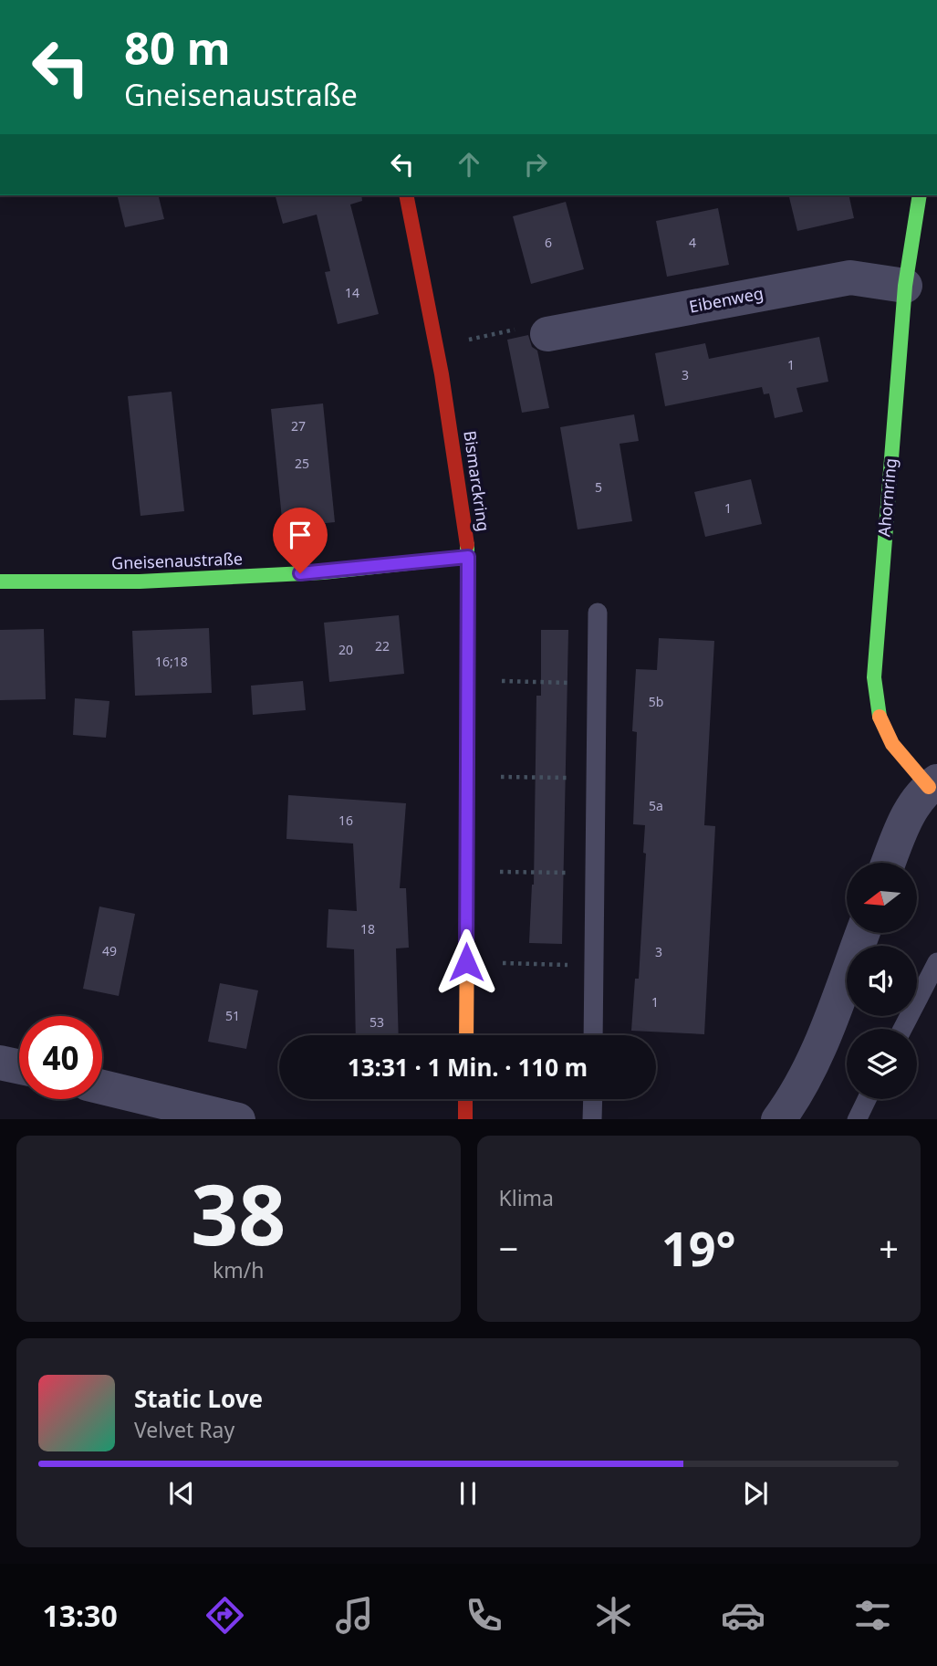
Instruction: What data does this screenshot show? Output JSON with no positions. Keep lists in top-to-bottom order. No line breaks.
{"streets":{"street":["Eibenweg","Bismarckring","Ahornring","Gneisenaustraße"]},"crossings":[["Eibenweg","Ahornring"],["Bismarckring","Gneisenaustraße"]],"house_numbers":["6","4","14","1","3","27","25","5","1","22","20","16;18","5b","5a","16","18","49","3","1","51","53"],"north":"left","page":{"turn":["80 m","Gneisenaustraße"],"limit":"40","trip":"13:31 · 1 Min. · 110 m","tile":[["38","km/h"],"Klima"],"heat":["−","19°","+"],"song":["Static Love","Velvet Ray"],"tabs":"13:30"}}
